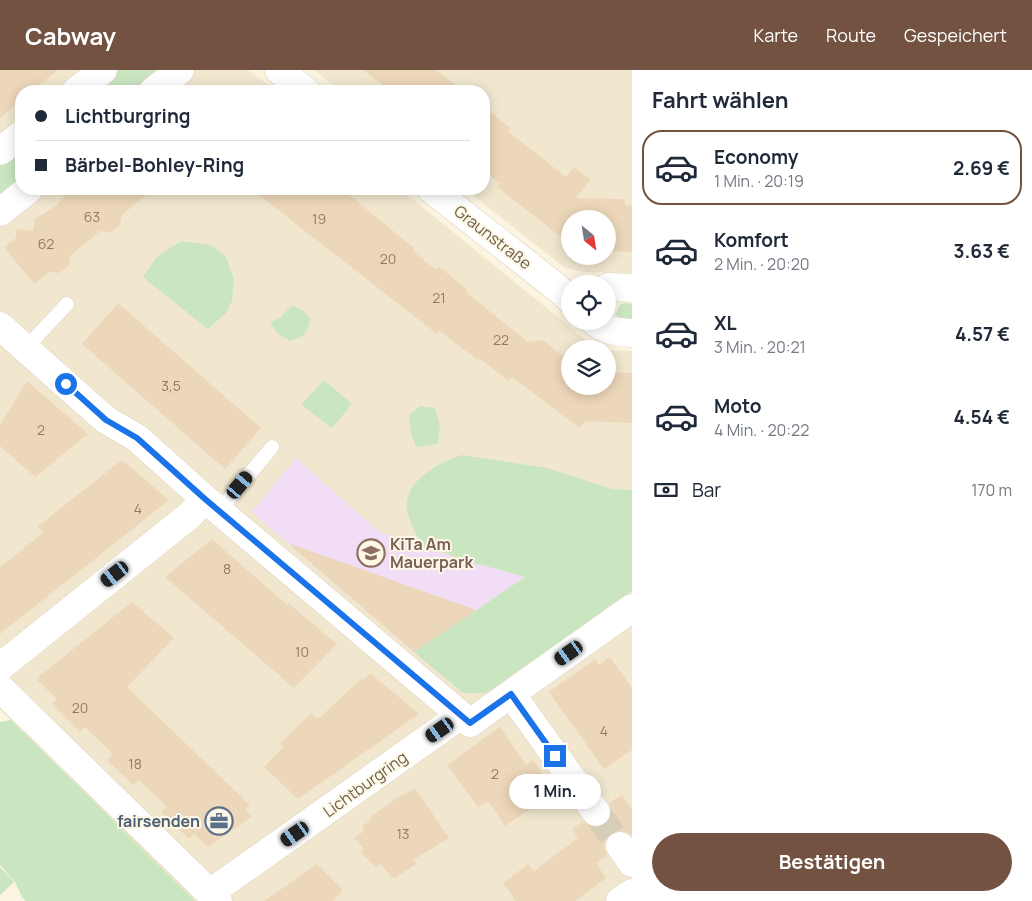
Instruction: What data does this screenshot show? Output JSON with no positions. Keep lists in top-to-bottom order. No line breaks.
{"streets":{"street":["Graunstraße","Lichtburgring"]},"places":{"school or university":["KiTa Am Mauerpark"],"office":["fairsenden"]},"house_numbers":["63","19","62","20","21","22","3,5","2","4","8","10","20","4","18","2","13"],"north":"bottom right","page":{"header":"Cabway","nav":["Karte","Route","Gespeichert"],"heading":"Fahrt wählen","banner":["Lichtburgring","Bärbel-Bohley-Ring"],"list":[{"name":"Economy","note":"1 Min. · 20:19","value":"2.69 €"},{"name":"Komfort","note":"2 Min. · 20:20","value":"3.63 €"},{"name":"XL","note":"3 Min. · 20:21","value":"4.57 €"},{"name":"Moto","note":"4 Min. · 20:22","value":"4.54 €"}],"pay":["Bar","170 m"],"bubble":"1 Min.","buttons":"Bestätigen"}}
